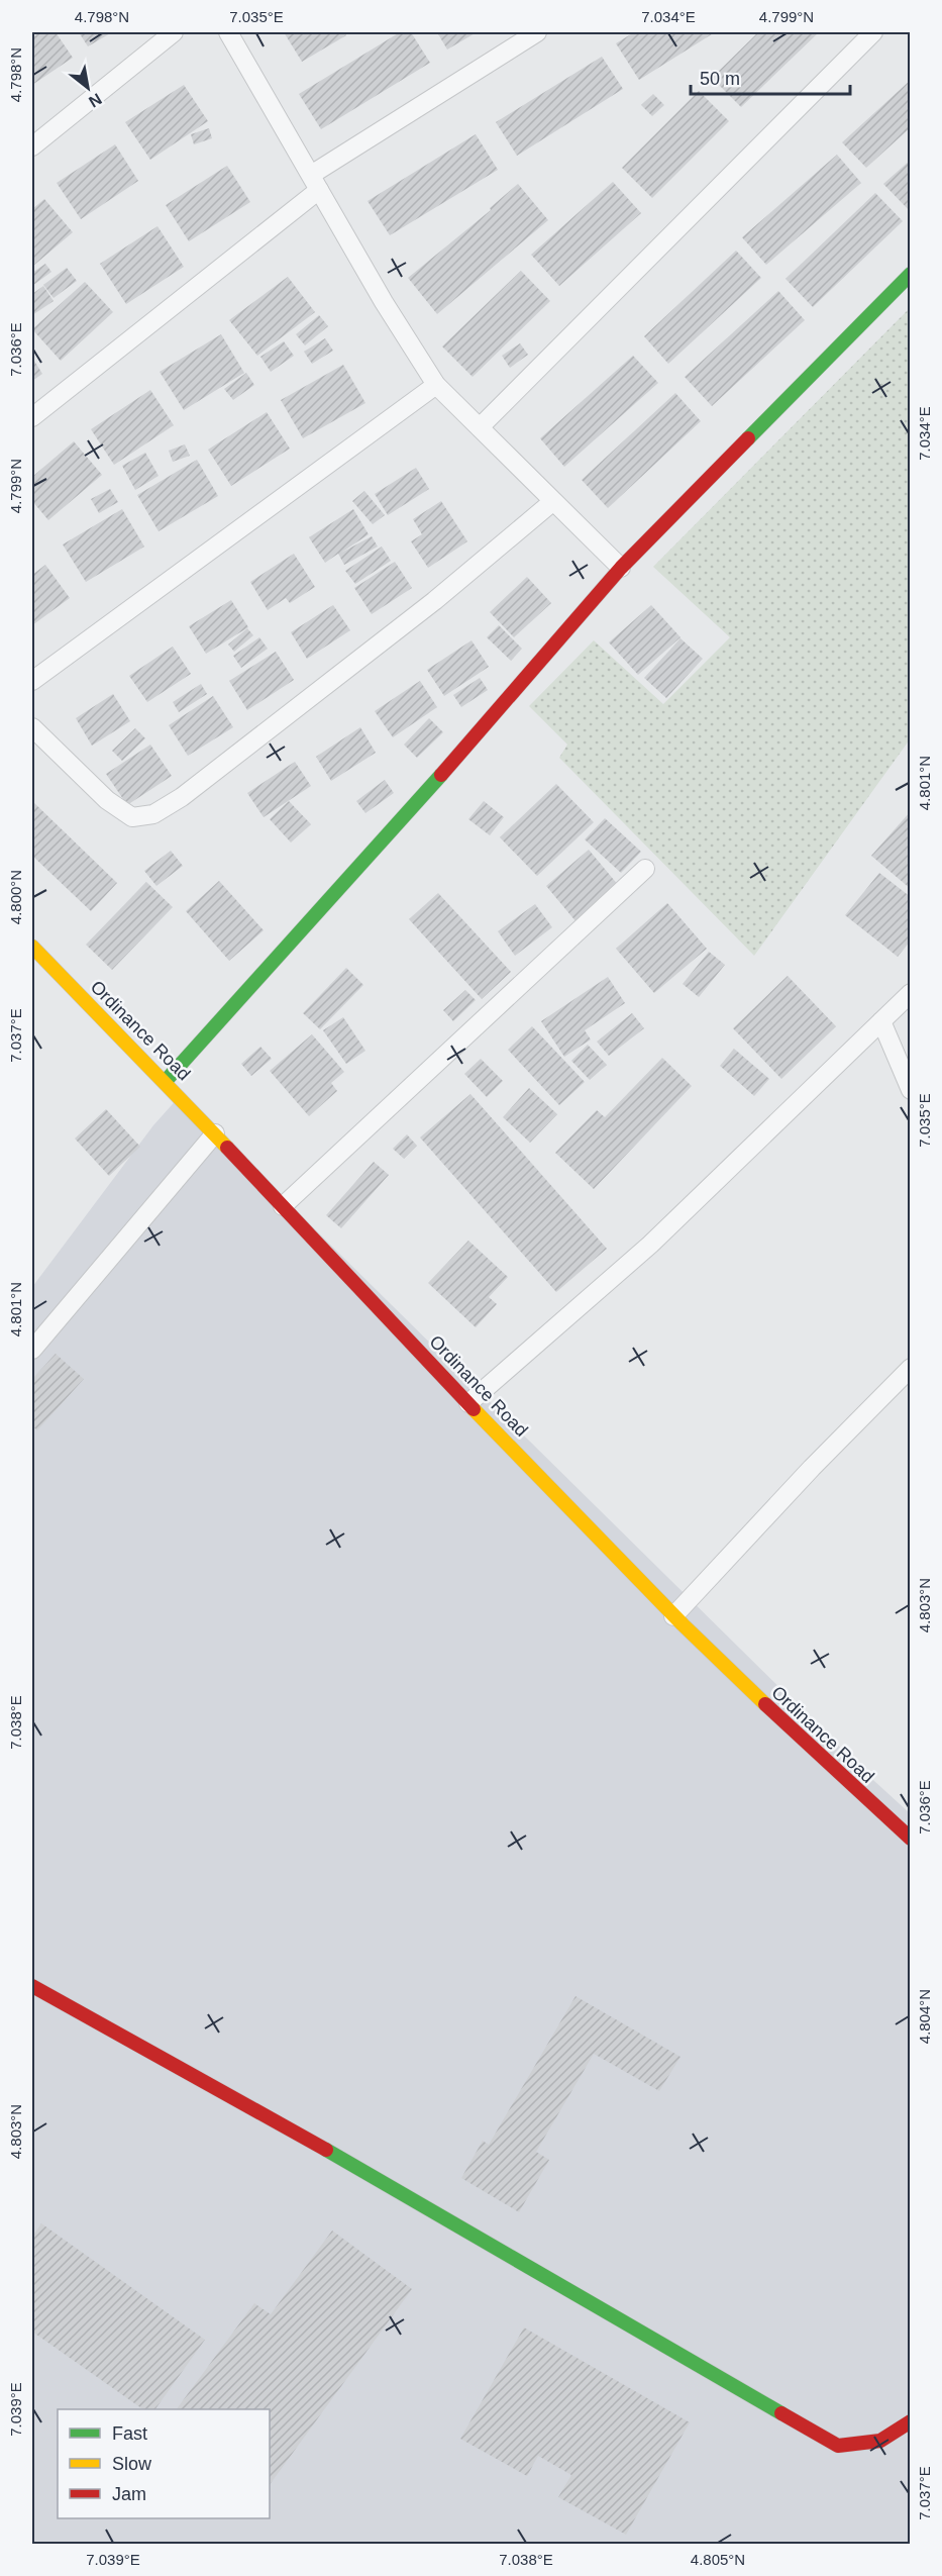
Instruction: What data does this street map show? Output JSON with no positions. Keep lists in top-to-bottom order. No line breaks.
{"streets":{"street":["Ordinance Road"]},"legend":["Fast","Slow","Jam"],"scale_bar":"50 m","north":"bottom right","coordinates":["4.798°N","7.035°E","7.034°E","4.799°N","7.036°E","4.801°N","4.800°N","7.037°E","4.803°N","7.038°E","4.804°N","7.039°E","4.805°N"]}
